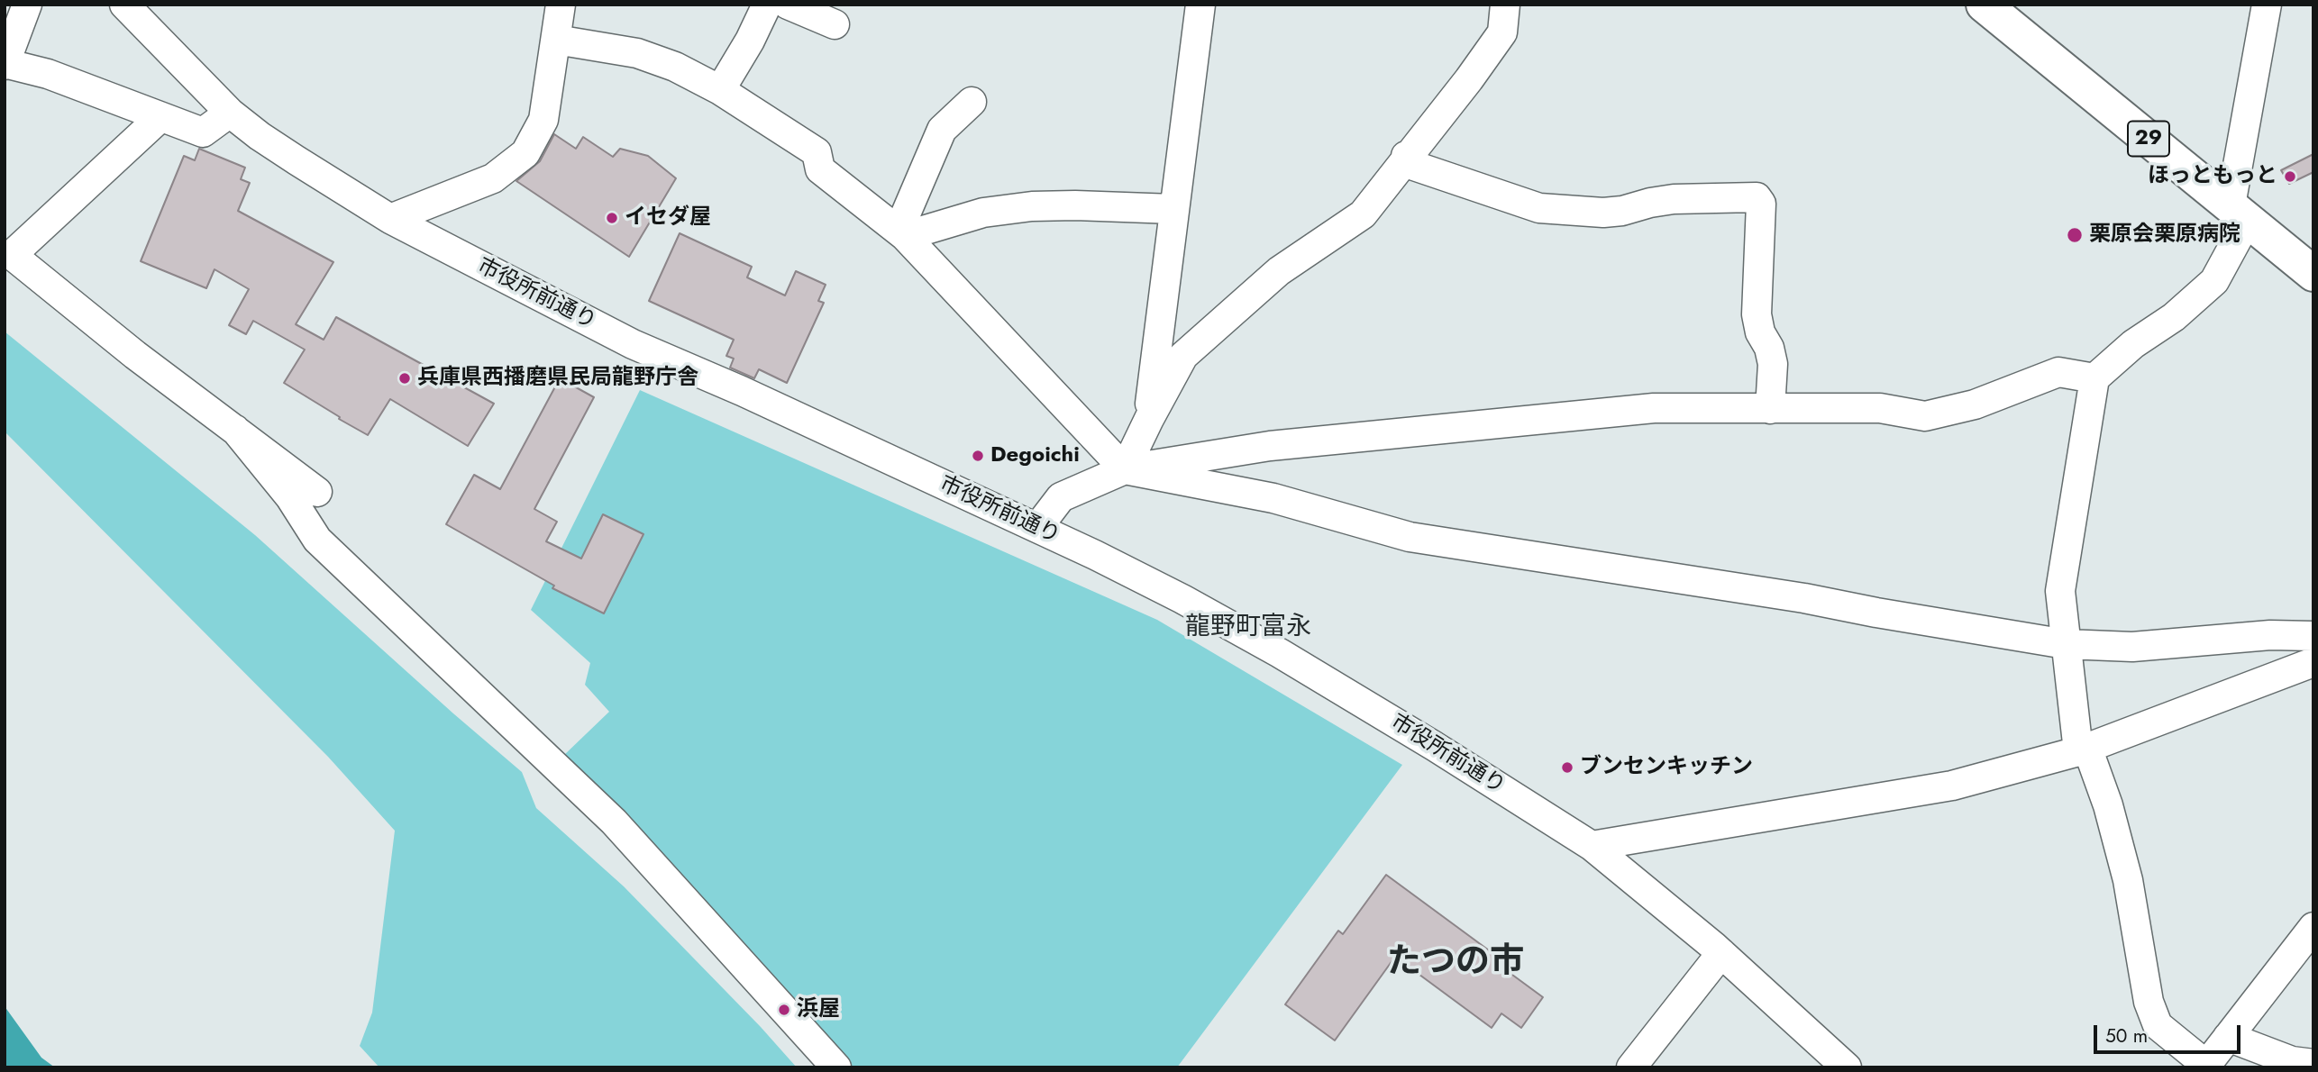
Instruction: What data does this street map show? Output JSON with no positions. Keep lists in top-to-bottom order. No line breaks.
{"streets":{"main road":["29"],"street":["市役所前通り"]},"districts":["龍野町富永","たつの市"],"places":["ほっともっと","イセダ屋","栗原会栗原病院","兵庫県西播磨県民局龍野庁舎","Degoichi","ブンセンキッチン","浜屋"],"scale_bar":"50 m"}
